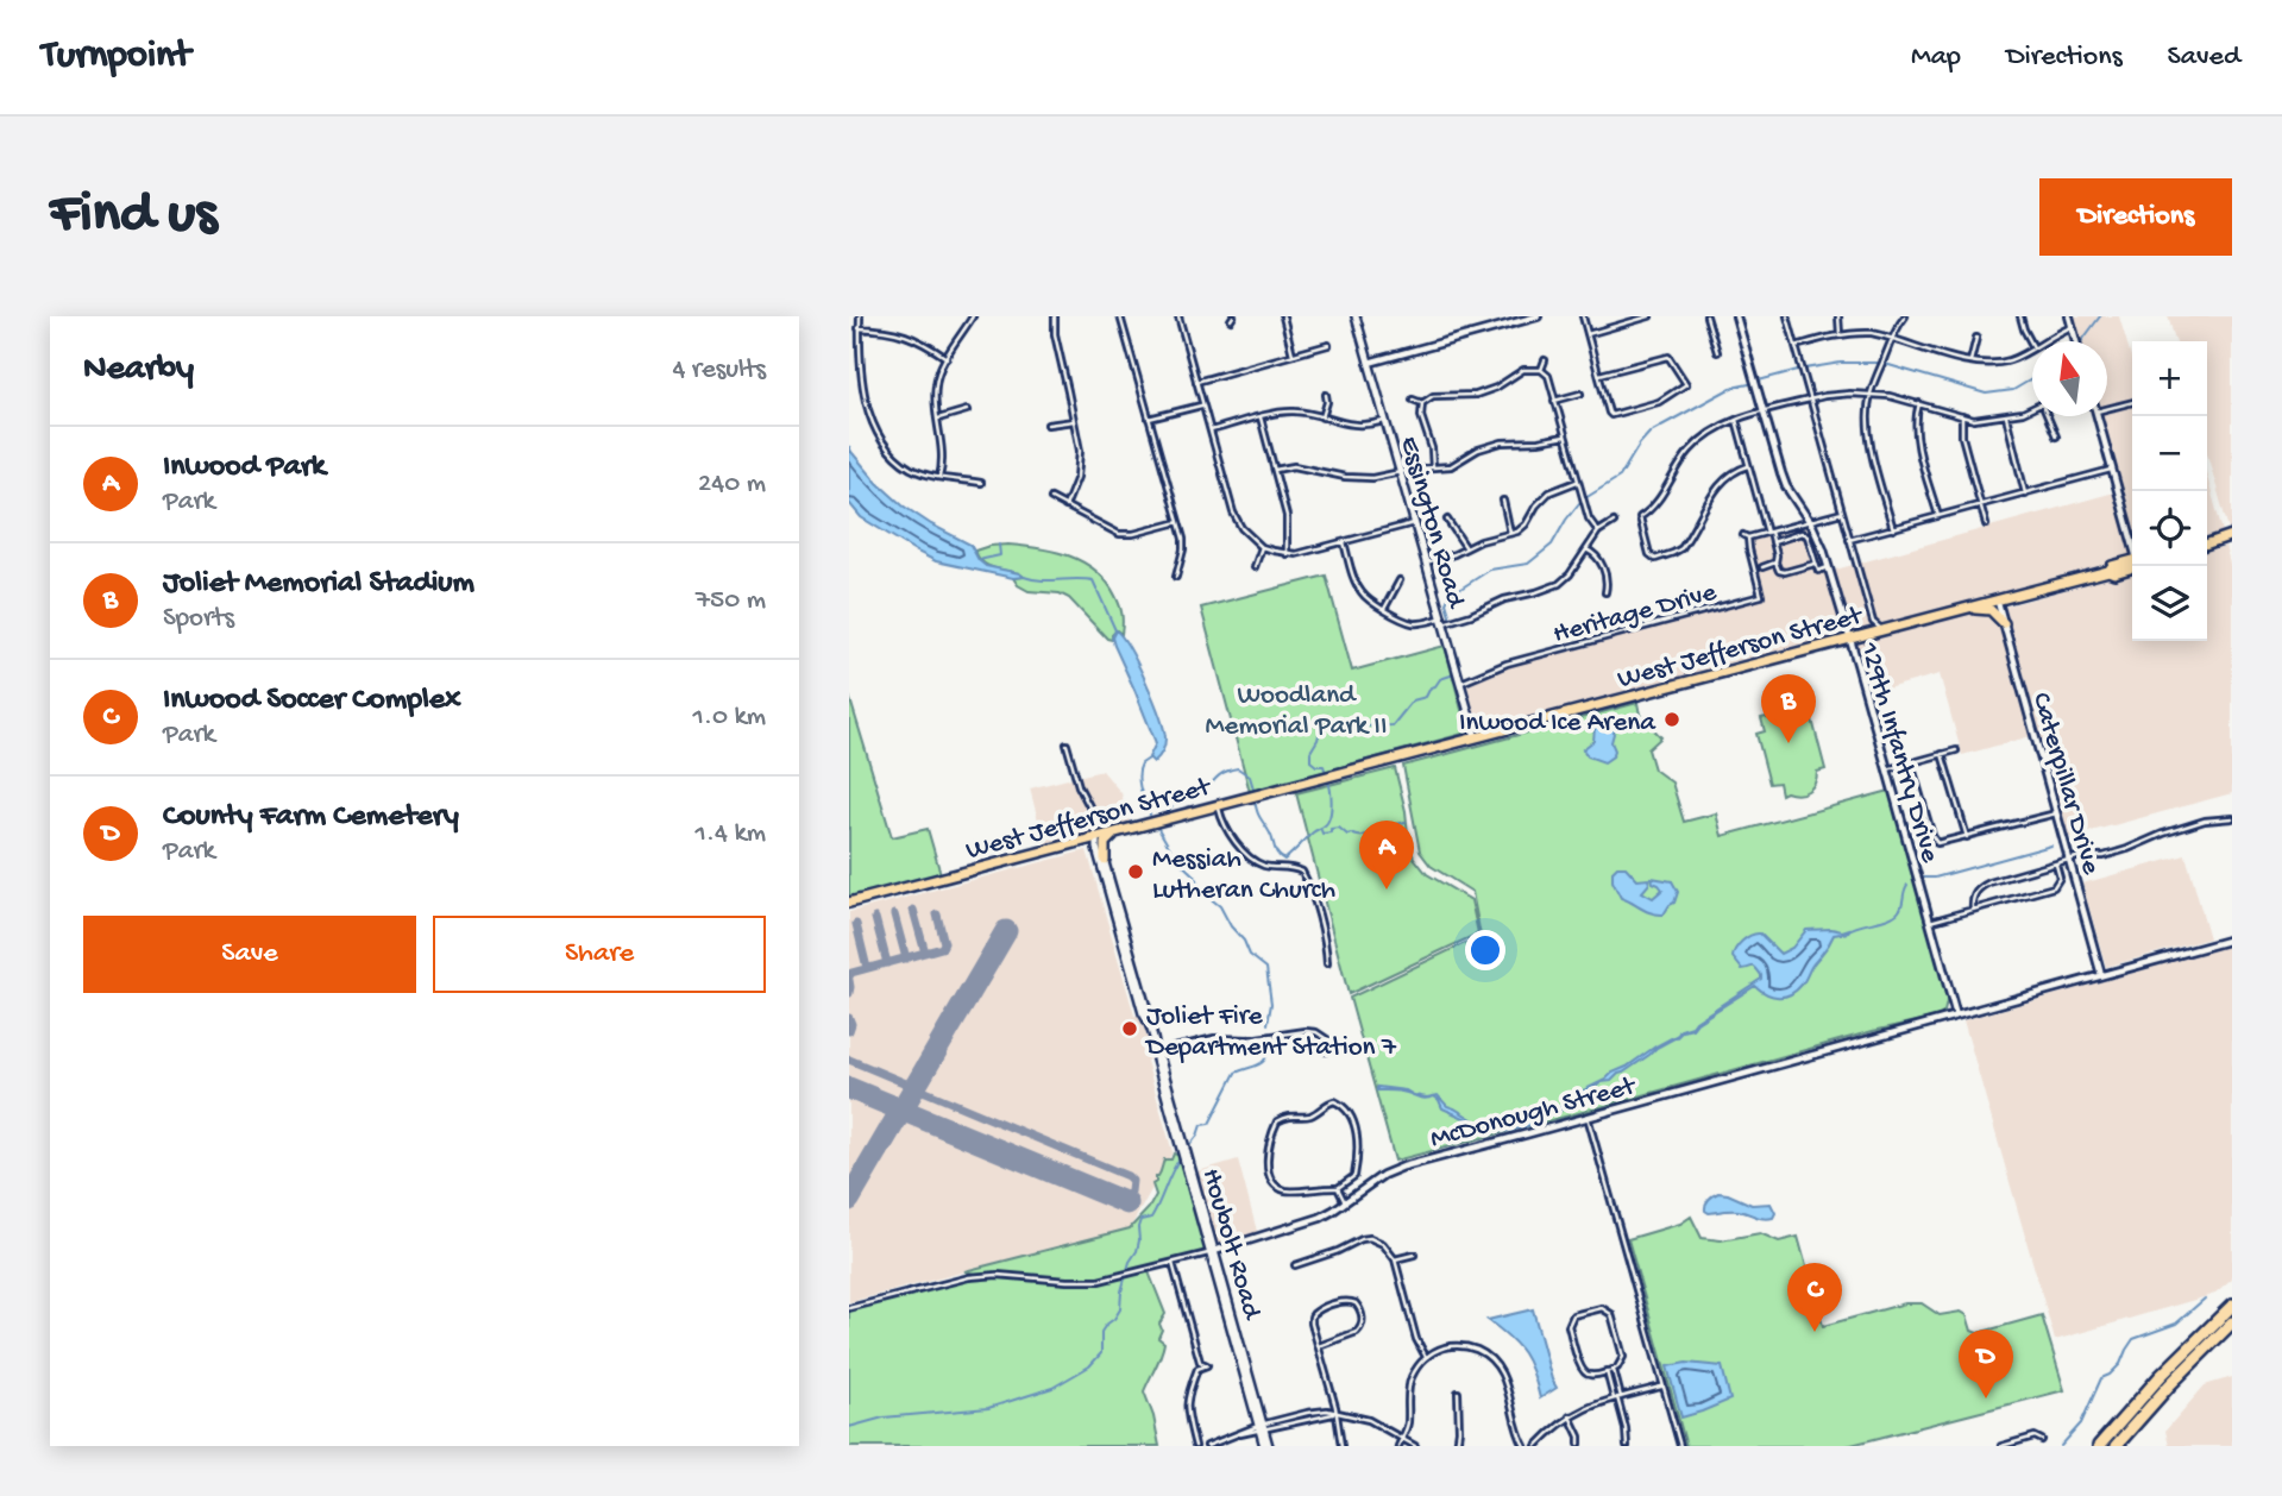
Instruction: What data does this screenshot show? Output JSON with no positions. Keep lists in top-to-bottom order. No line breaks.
{"streets":{"main road":["Essington Road","West Jefferson Street","Houbolt Road"],"street":["Heritage Drive","129th Infantry Drive","Caterpillar Drive","McDonough Street"]},"crossings":[["Essington Road","Heritage Drive"],["Essington Road","West Jefferson Street"],["West Jefferson Street","129th Infantry Drive"],["West Jefferson Street","Caterpillar Drive"],["West Jefferson Street","Houbolt Road"],["129th Infantry Drive","McDonough Street"],["Caterpillar Drive","McDonough Street"],["McDonough Street","Houbolt Road"]],"parks":["Woodland Memorial Park II"],"places":["Inwood Ice Arena","Messiah Lutheran Church","Joliet Fire Department Station 7"],"north":"top","page":{"header":"Turnpoint","nav":["Map","Directions","Saved"],"buttons":["Directions",["Save","Share"]],"title":"Find us","heading":["Nearby","4 results"],"map_buttons":["+","−"],"list":[{"mark":"A","name":"Inwood Park","note":"Park","value":"240 m"},{"mark":"B","name":"Joliet Memorial Stadium","note":"Sports","value":"750 m"},{"mark":"C","name":"Inwood Soccer Complex","note":"Park","value":"1.0 km"},{"mark":"D","name":"County Farm Cemetery","note":"Park","value":"1.4 km"}],"pins":["B","A","C","D"]}}
